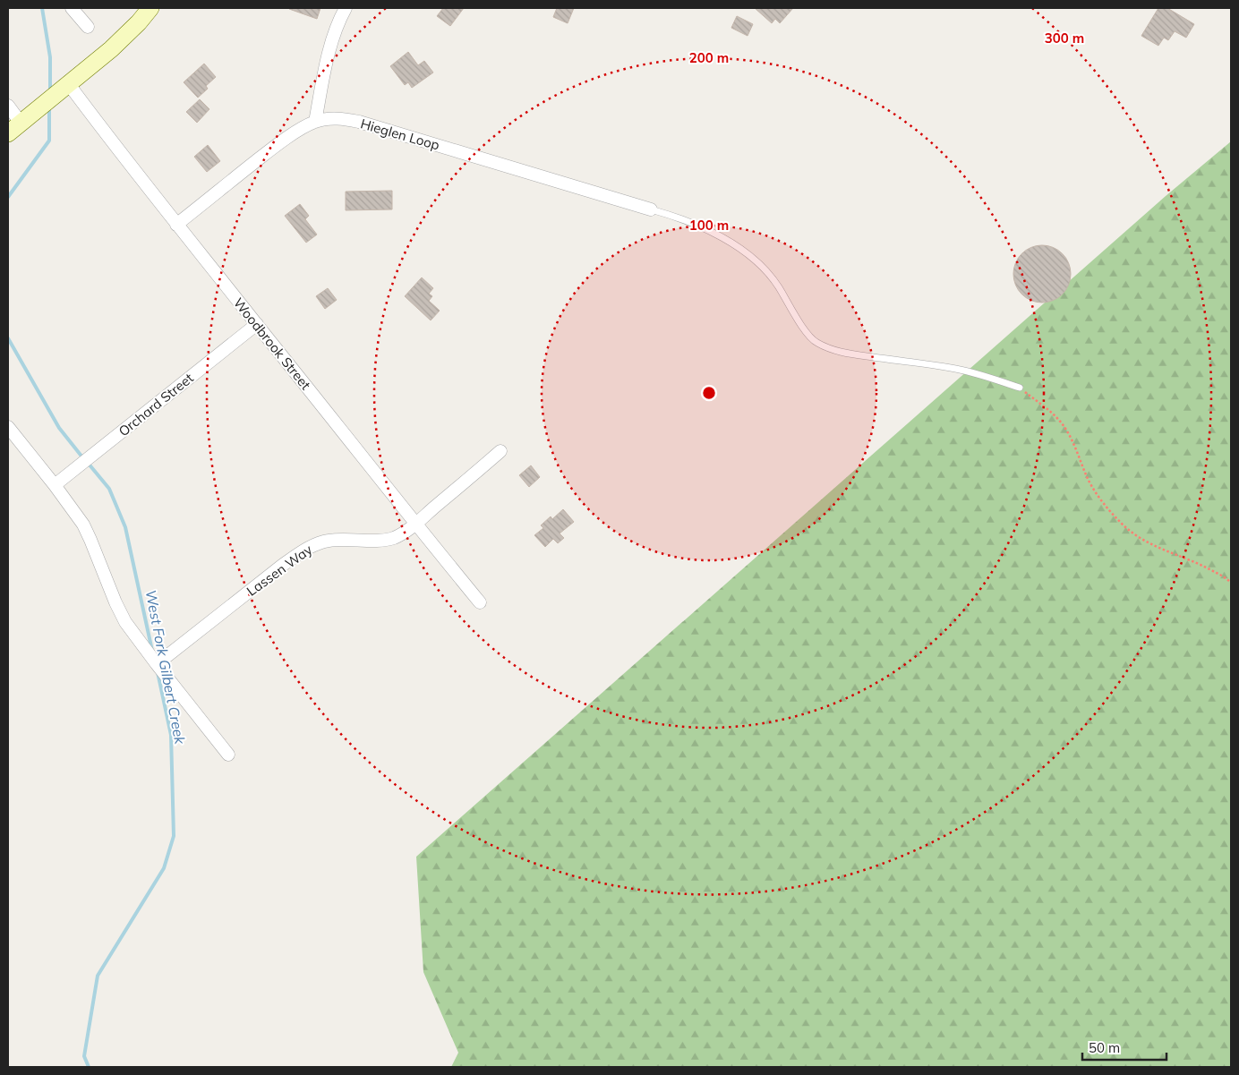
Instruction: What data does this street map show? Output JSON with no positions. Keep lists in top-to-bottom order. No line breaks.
{"streets":{"street":["Hieglen Loop","Woodbrook Street","Orchard Street","Lassen Way"]},"crossings":[["Hieglen Loop","Woodbrook Street"],["Woodbrook Street","Orchard Street"],["Woodbrook Street","Lassen Way"]],"water":["West Fork Gilbert Creek"],"scale_bar":"50 m","rings":["300 m","200 m","100 m"]}
